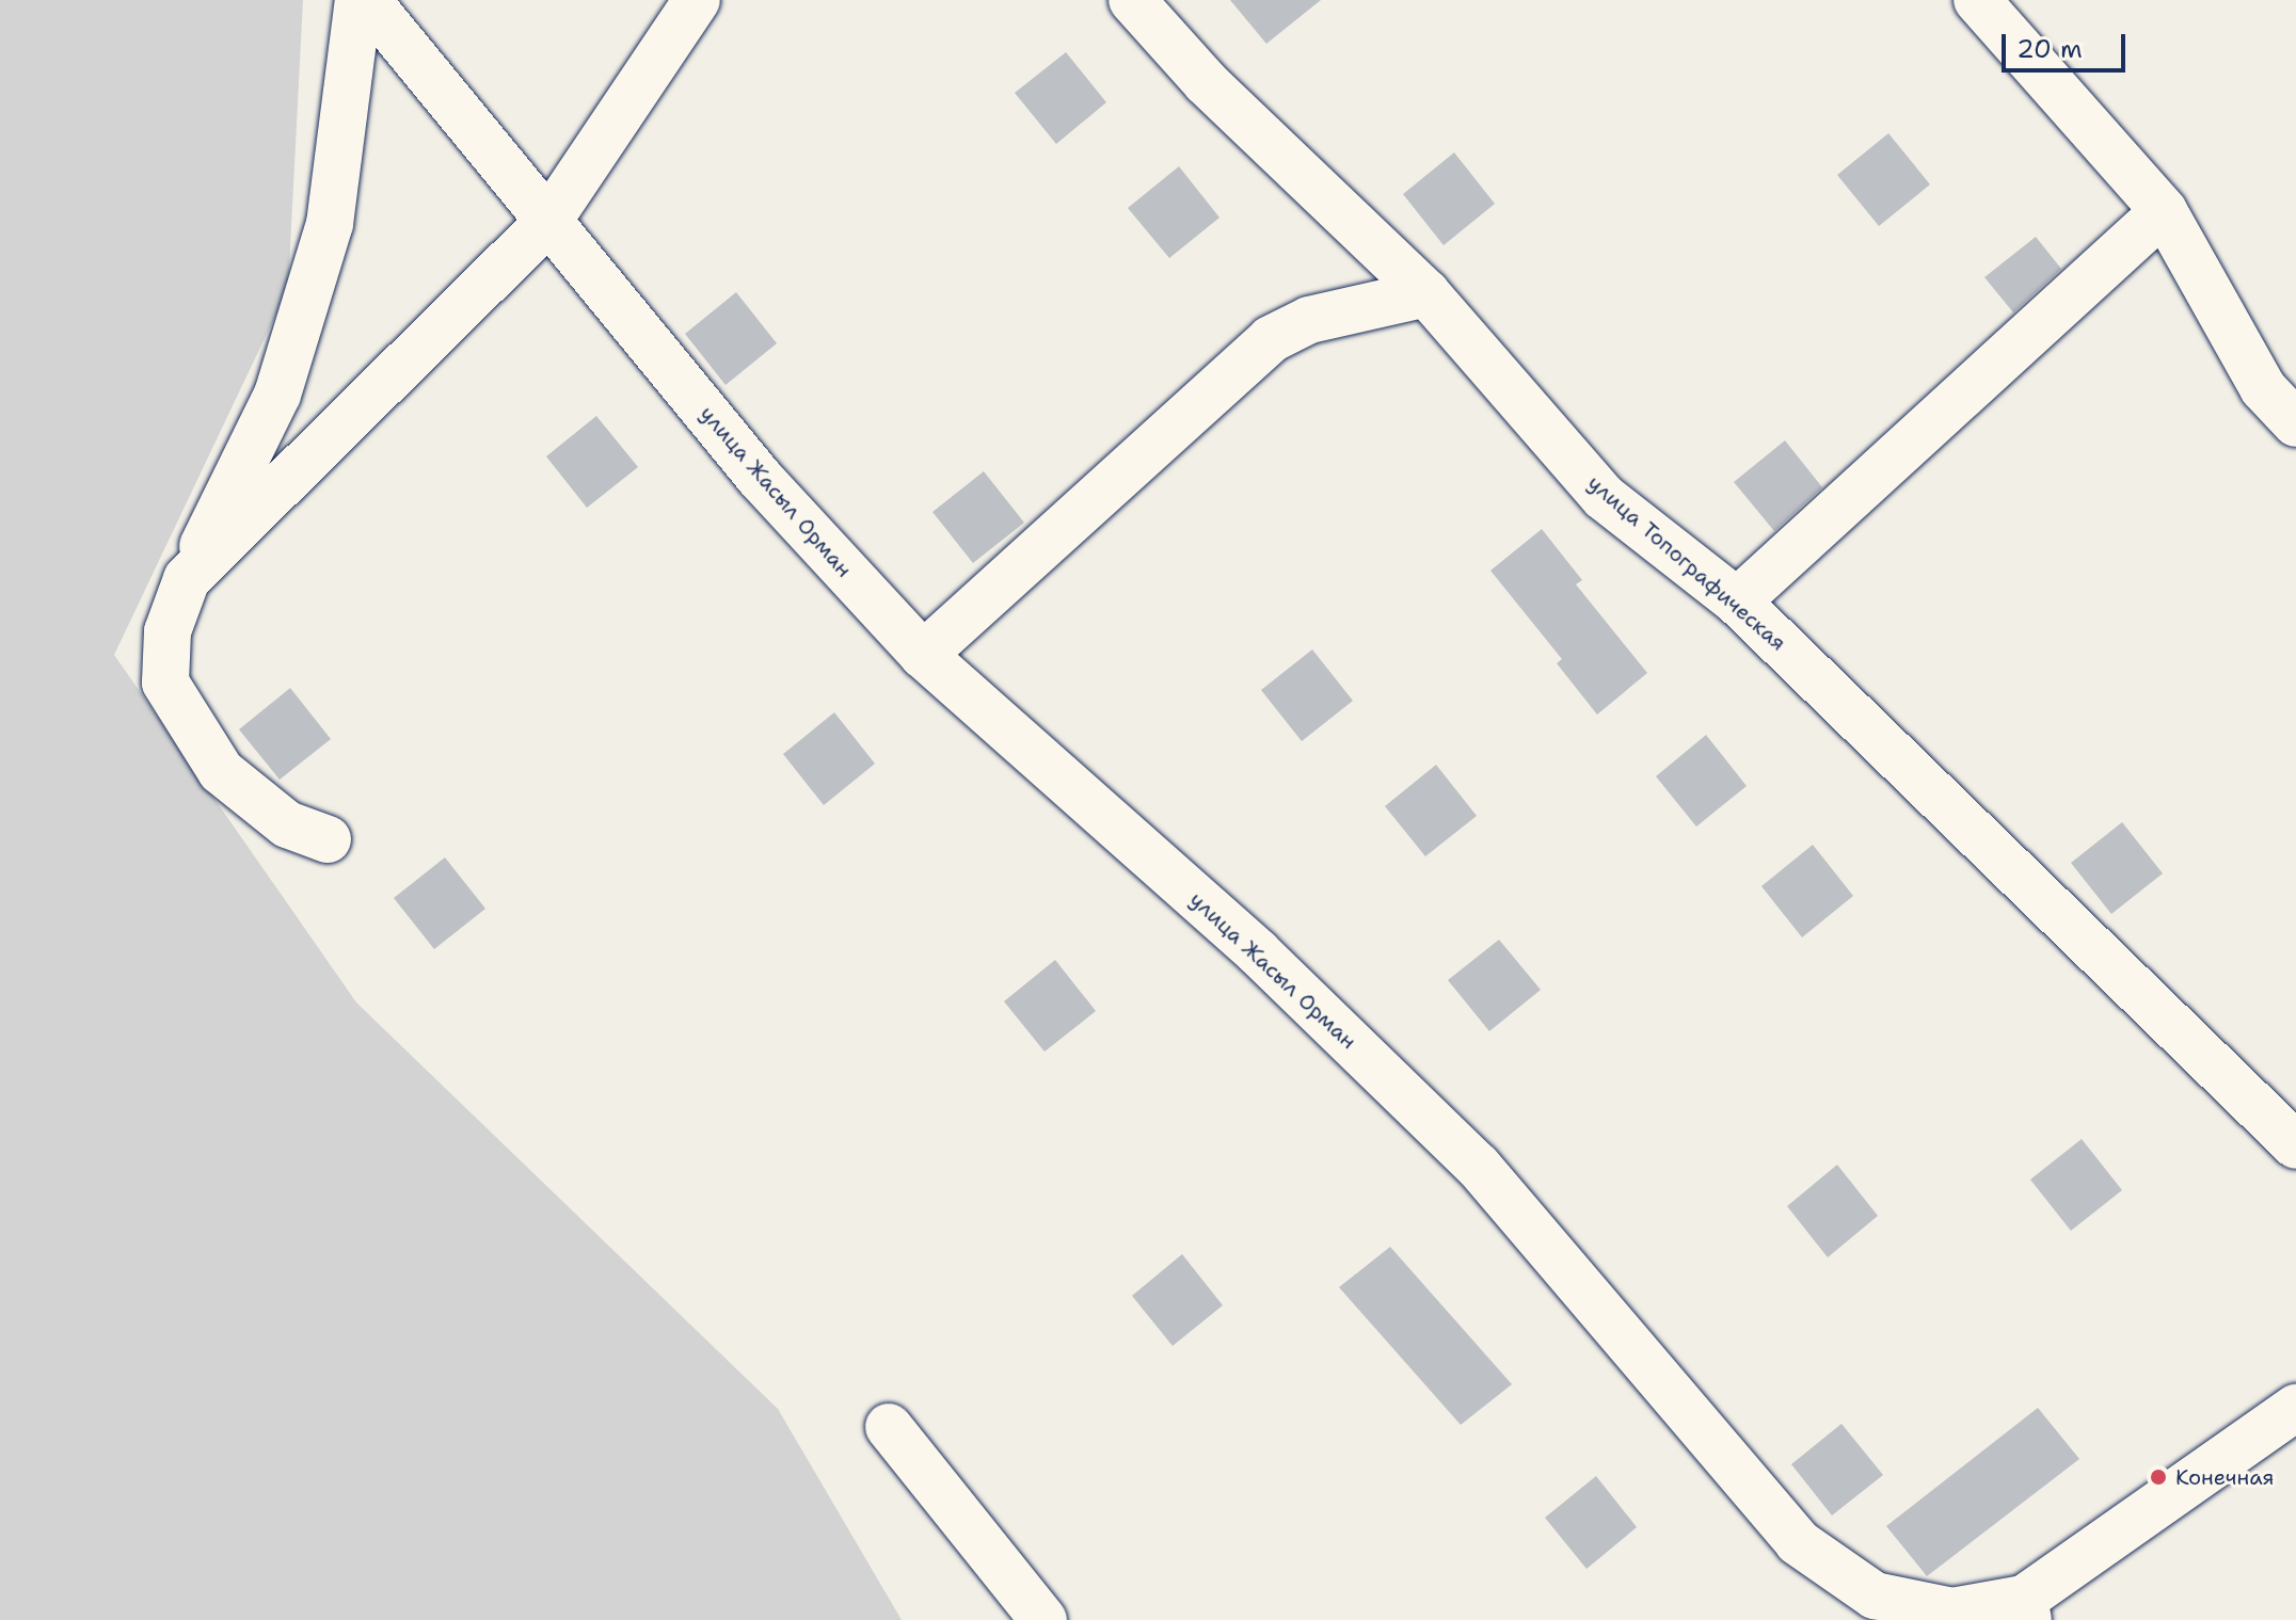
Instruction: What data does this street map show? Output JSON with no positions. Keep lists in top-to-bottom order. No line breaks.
{"streets":{"street":["улица Жасыл Орман","улица Топографическая"]},"places":["Конечная"],"scale_bar":"20 m"}
